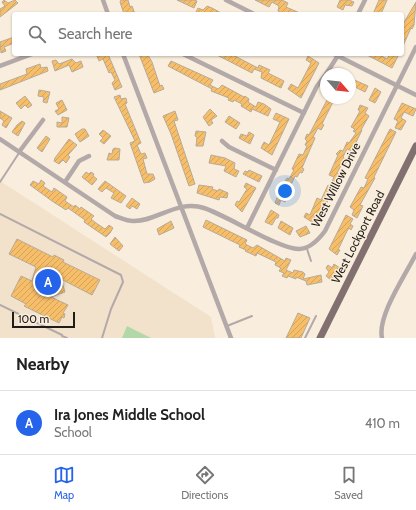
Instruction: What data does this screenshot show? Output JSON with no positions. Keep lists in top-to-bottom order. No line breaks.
{"streets":{"main road":["West Lockport Road"],"street":["West Willow Drive"]},"scale_bar":"100 m","north":"bottom right","page":{"search":"Search here","pins":"A","scale":"100 m","heading":"Nearby","list":[{"mark":"A","name":"Ira Jones Middle School","note":"School","value":"410 m"}],"nav":["Map","Directions","Saved"]}}
